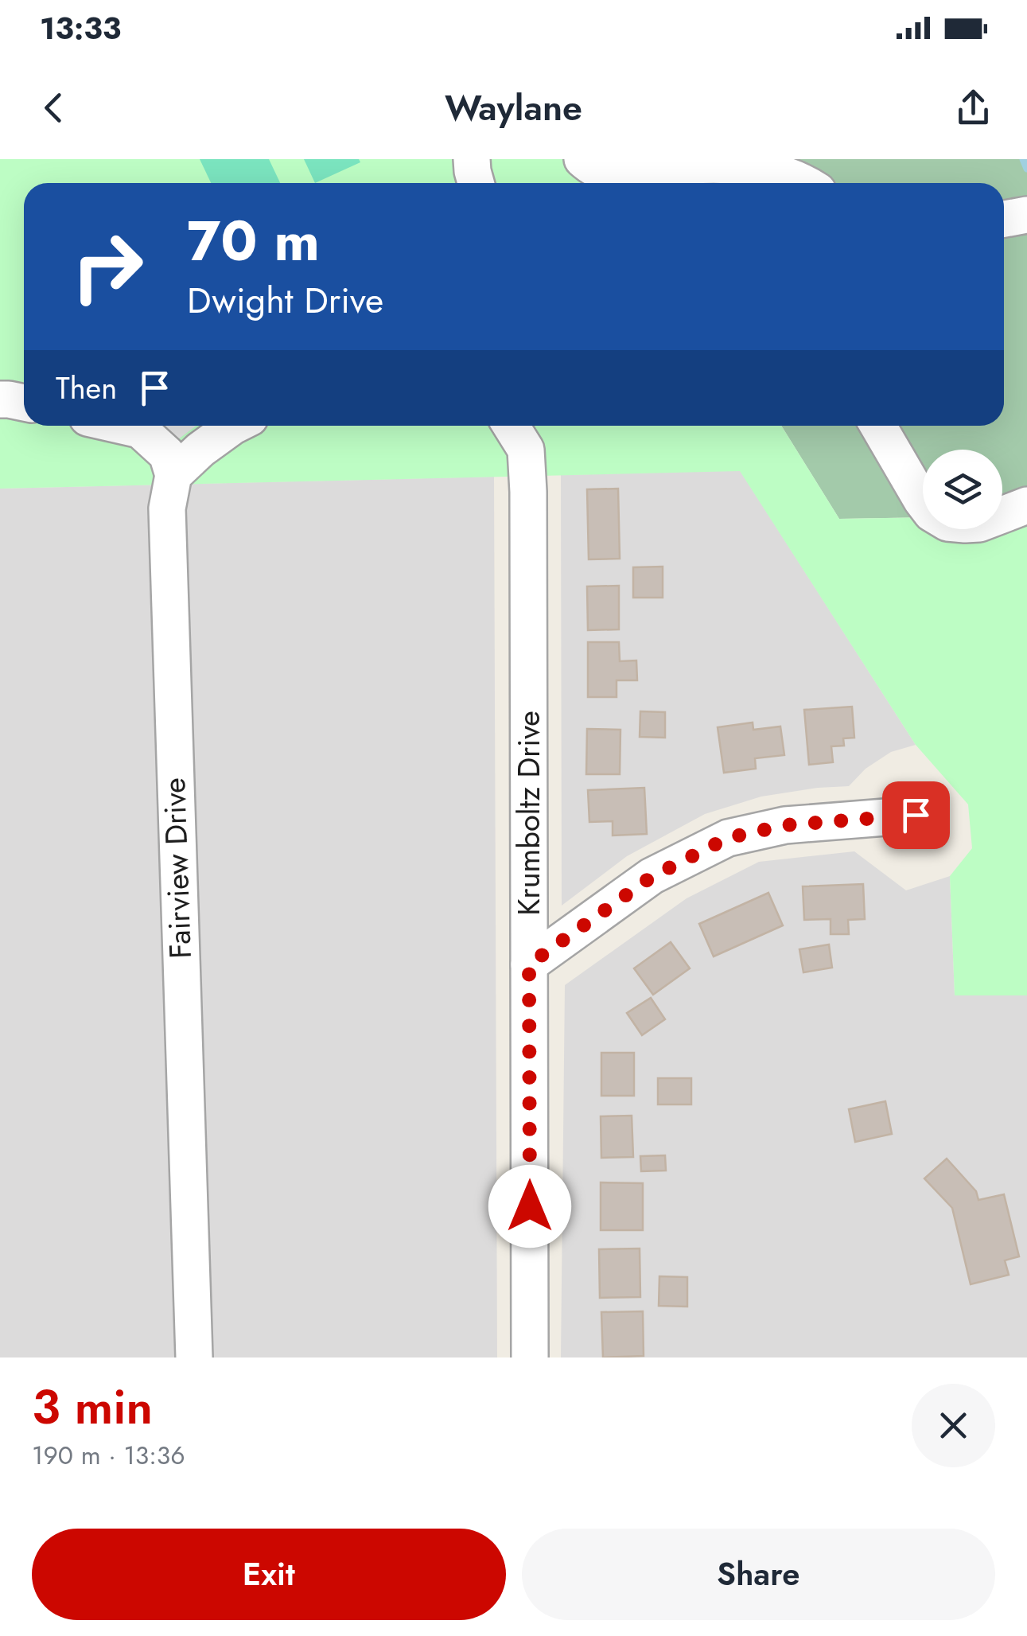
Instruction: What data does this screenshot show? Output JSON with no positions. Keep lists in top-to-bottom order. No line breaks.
{"streets":{"street":["Krumboltz Drive","Fairview Drive"]},"page":{"status":"13:33","header":"Waylane","turn":["70 m","Dwight Drive"],"then":"Then","heading":["3 min","190 m · 13:36"],"buttons":["Exit","Share"]}}
